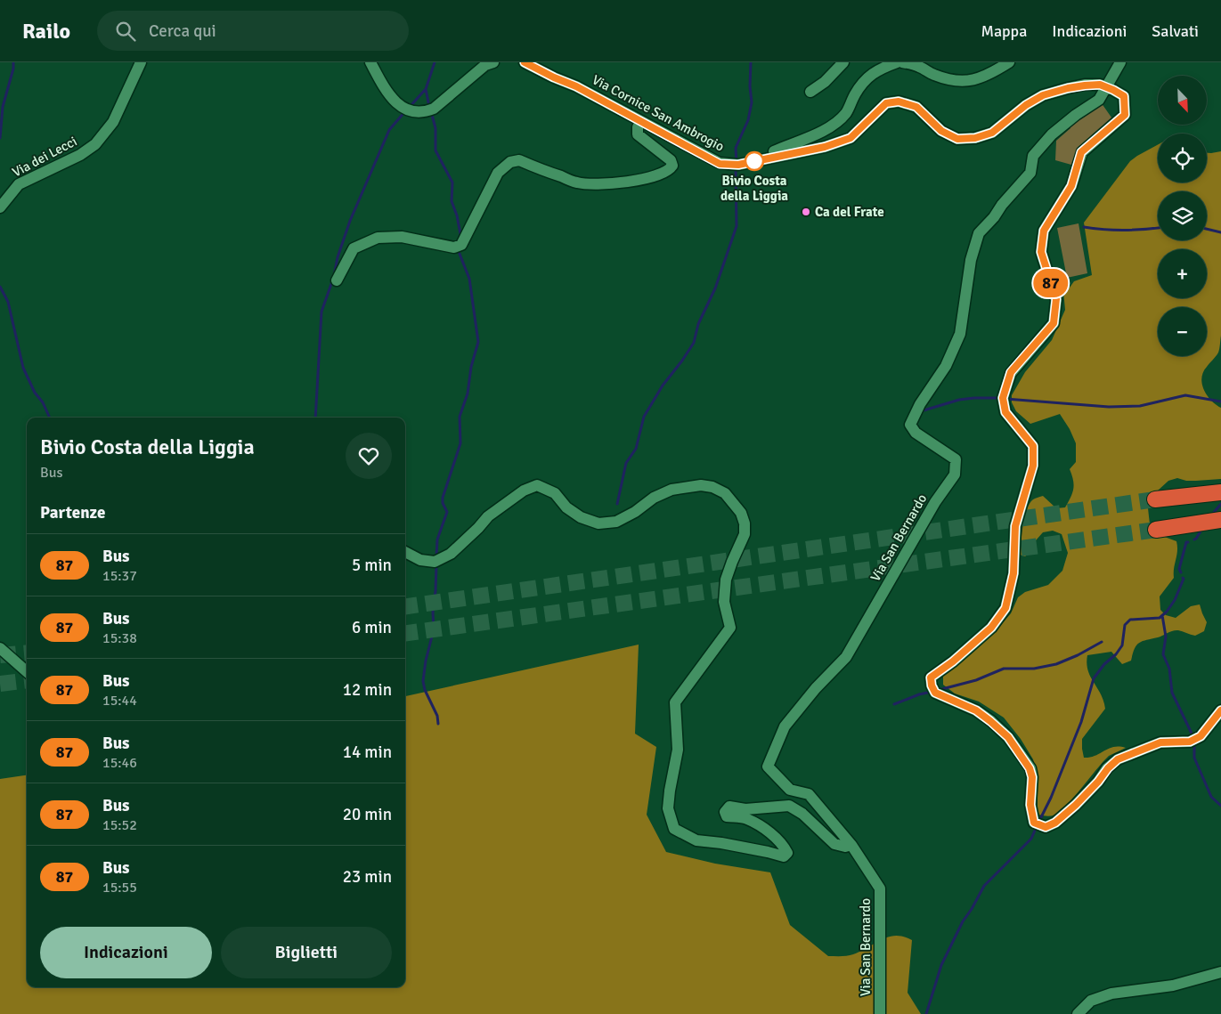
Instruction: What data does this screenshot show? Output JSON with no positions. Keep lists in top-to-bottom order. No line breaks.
{"streets":{"street":["Via Cornice San Ambrogio","Via dei Lecci","Via San Bernardo"]},"crossings":[["Via Cornice San Ambrogio","Via San Bernardo"]],"places":["Bivio Costa della Liggia","Ca del Frate"],"lines":["bus line 87"],"north":"bottom right","page":{"header":"Railo","search":"Cerca qui","nav":["Mappa","Indicazioni","Salvati"],"on_map":"87","map_buttons":["+","−"],"heading":[["Bivio Costa della Liggia","Bus"],"Partenze"],"list":[{"mark":"87","name":"Bus","note":"15:37","value":"5 min"},{"mark":"87","name":"Bus","note":"15:38","value":"6 min"},{"mark":"87","name":"Bus","note":"15:44","value":"12 min"},{"mark":"87","name":"Bus","note":"15:46","value":"14 min"},{"mark":"87","name":"Bus","note":"15:52","value":"20 min"},{"mark":"87","name":"Bus","note":"15:55","value":"23 min"}],"buttons":["Indicazioni","Biglietti"]}}
